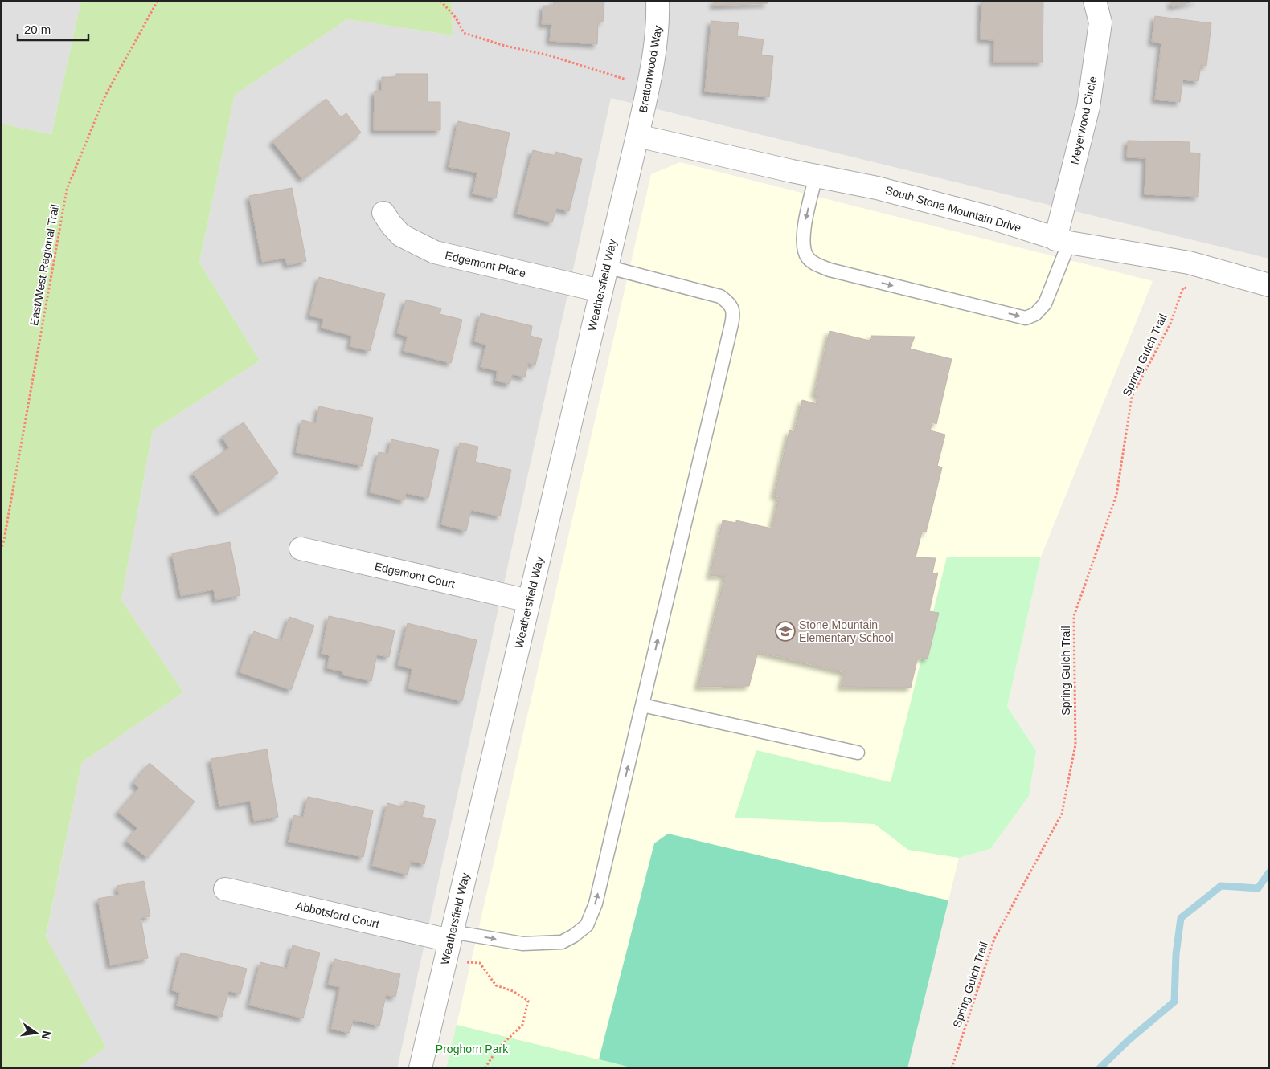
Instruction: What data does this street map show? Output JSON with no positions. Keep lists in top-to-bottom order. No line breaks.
{"streets":{"street":["Brettonwood Way","Meyerwood Circle","South Stone Mountain Drive","Edgemont Place","Weathersfield Way","Edgemont Court","Abbotsford Court"],"path":["East/West Regional Trail","Spring Gulch Trail"]},"crossings":[["Brettonwood Way","South Stone Mountain Drive"],["Brettonwood Way","Weathersfield Way"],["Meyerwood Circle","South Stone Mountain Drive"],["South Stone Mountain Drive","Weathersfield Way"],["Edgemont Place","Weathersfield Way"],["Weathersfield Way","Edgemont Court"],["Weathersfield Way","Abbotsford Court"]],"parks":["Proghorn Park"],"places":{"school or university":["Stone Mountain Elementary School"]},"scale_bar":"20 m","north":"right"}
